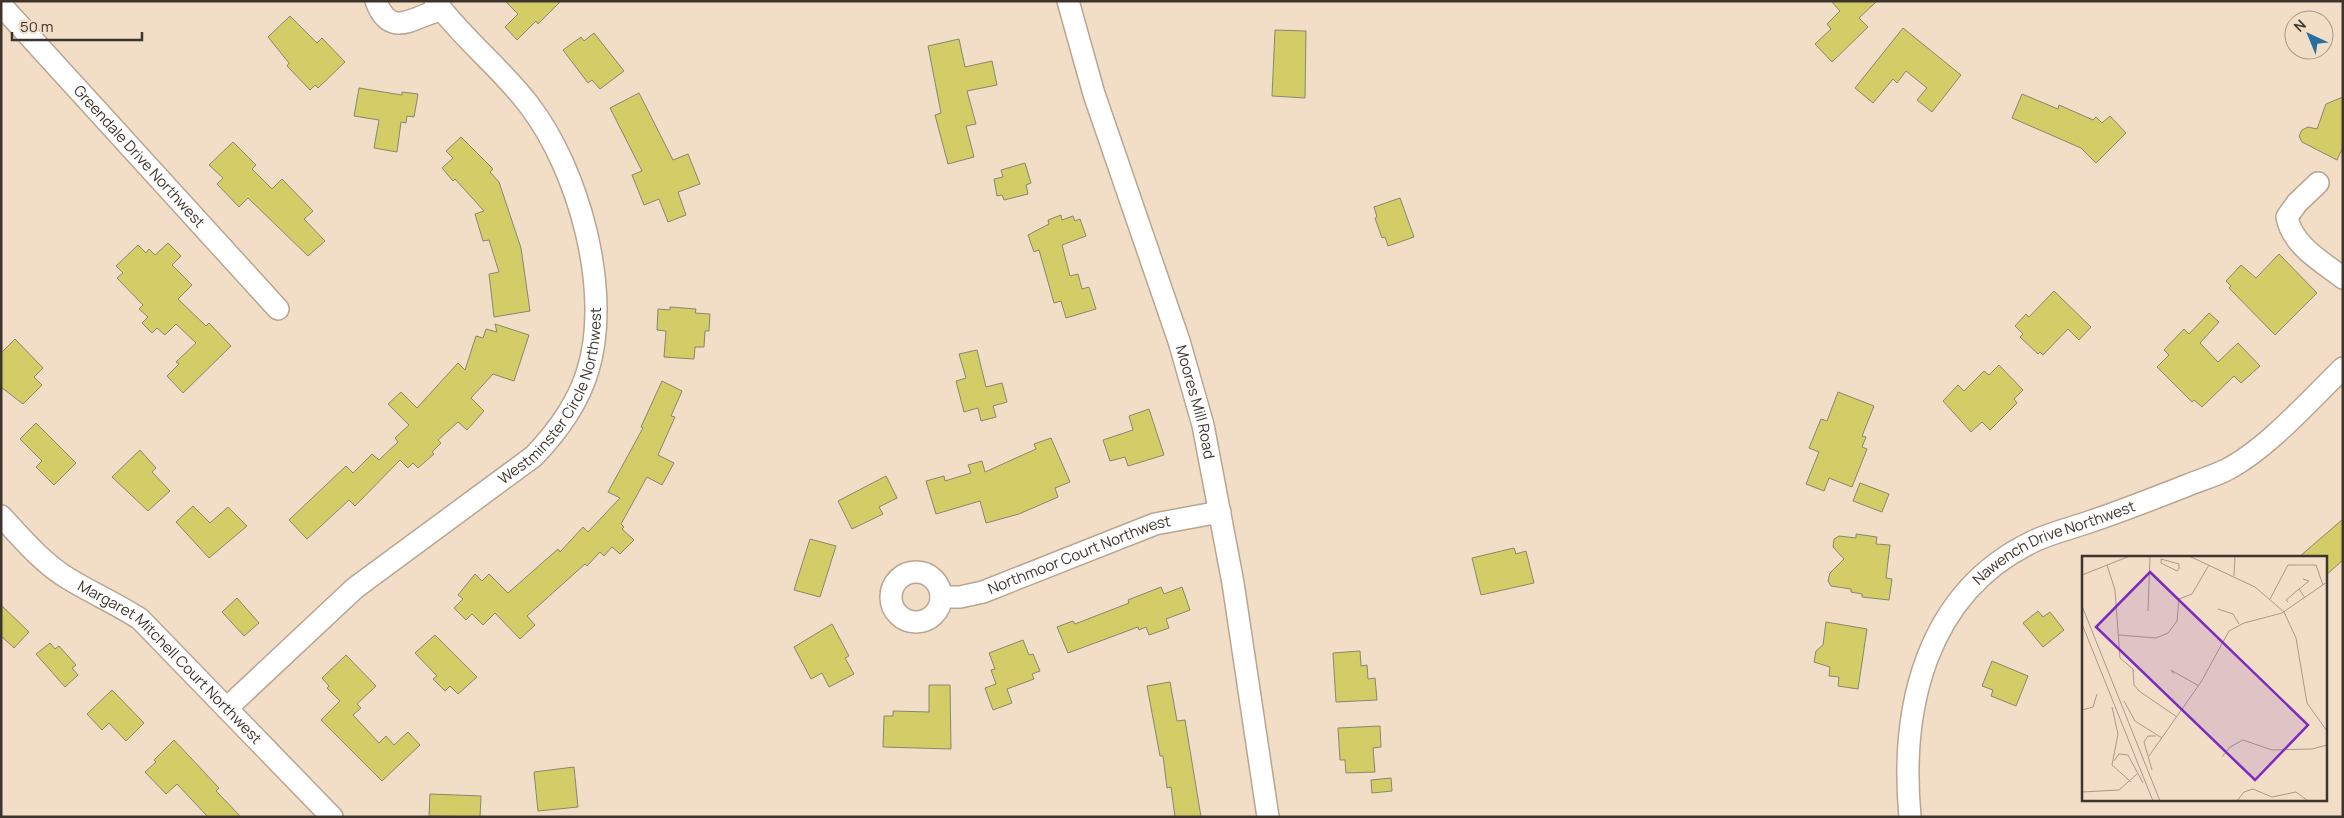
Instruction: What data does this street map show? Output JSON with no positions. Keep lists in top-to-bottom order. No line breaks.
{"streets":{"street":["Greendale Drive Northwest","Westminster Circle Northwest","Moores Mill Road","Nawench Drive Northwest","Northmoor Court Northwest","Margaret Mitchell Court Northwest"]},"crossings":[["Westminster Circle Northwest","Margaret Mitchell Court Northwest"],["Moores Mill Road","Northmoor Court Northwest"]],"scale_bar":"50 m","north":"top left"}
